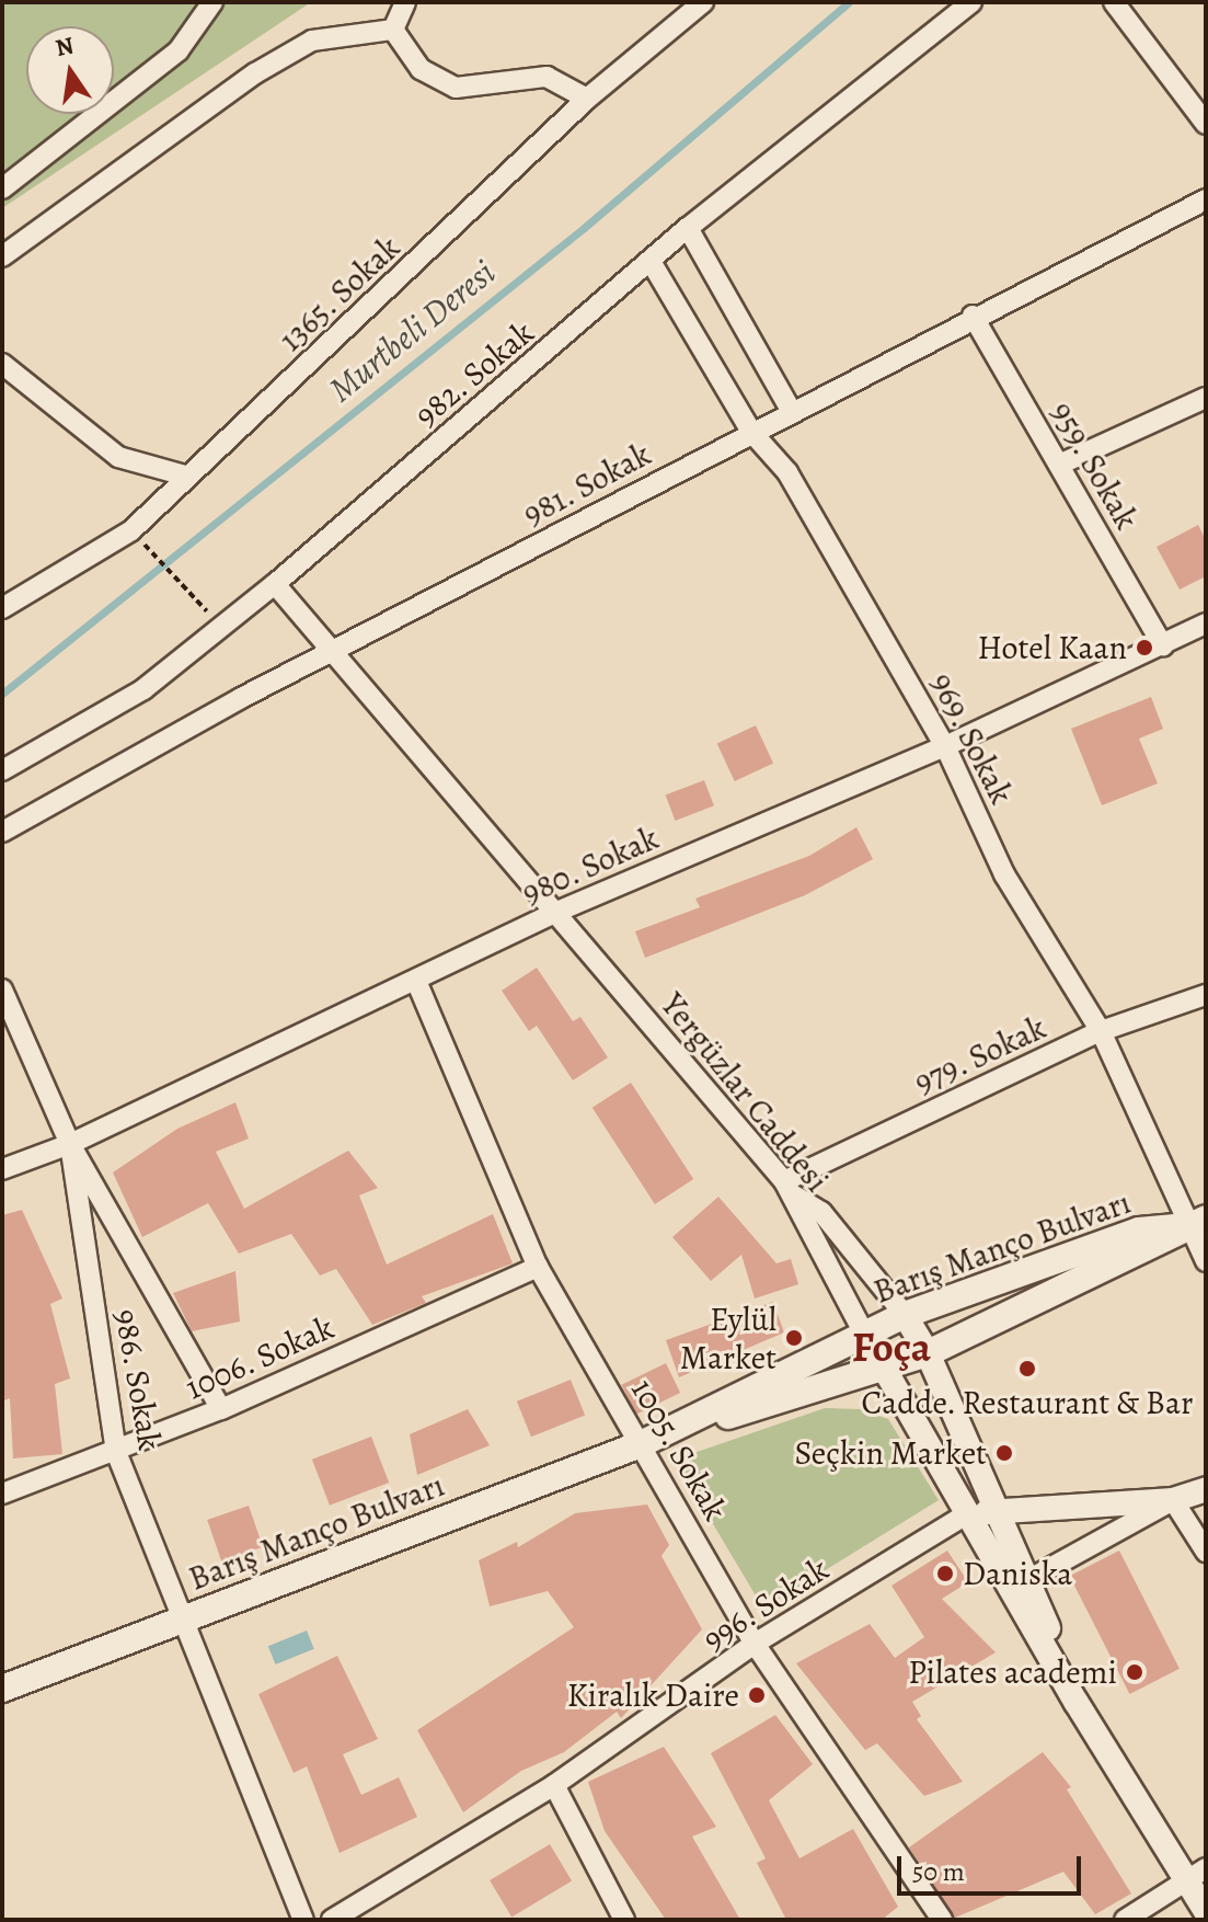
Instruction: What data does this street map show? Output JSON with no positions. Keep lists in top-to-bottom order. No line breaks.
{"streets":{"main road":["Barış Manço Bulvarı"],"street":["1365. Sokak","982. Sokak","959. Sokak","981. Sokak","969. Sokak","980. Sokak","979. Sokak","Yergüzlar Caddesi","1006. Sokak","986. Sokak","1005. Sokak","996. Sokak"]},"crossings":[["982. Sokak","969. Sokak"],["982. Sokak","Yergüzlar Caddesi"],["959. Sokak","981. Sokak"],["959. Sokak","980. Sokak"],["981. Sokak","969. Sokak"],["981. Sokak","Yergüzlar Caddesi"],["969. Sokak","980. Sokak"],["969. Sokak","979. Sokak"],["969. Sokak","Barış Manço Bulvarı"],["980. Sokak","Yergüzlar Caddesi"],["980. Sokak","986. Sokak"],["980. Sokak","1005. Sokak"],["979. Sokak","Yergüzlar Caddesi"],["Yergüzlar Caddesi","Barış Manço Bulvarı"],["Yergüzlar Caddesi","996. Sokak"],["Barış Manço Bulvarı","986. Sokak"],["Barış Manço Bulvarı","1005. Sokak"],["1006. Sokak","986. Sokak"],["1006. Sokak","1005. Sokak"],["1005. Sokak","996. Sokak"]],"districts":["Foça"],"water":["Murtbeli Deresi"],"places":["Hotel Kaan","Eylül Market","Cadde. Restaurant & Bar","Seçkin Market","Daniska","Pilates academi","Kiralık Daire"],"scale_bar":"50 m","north":"top"}
